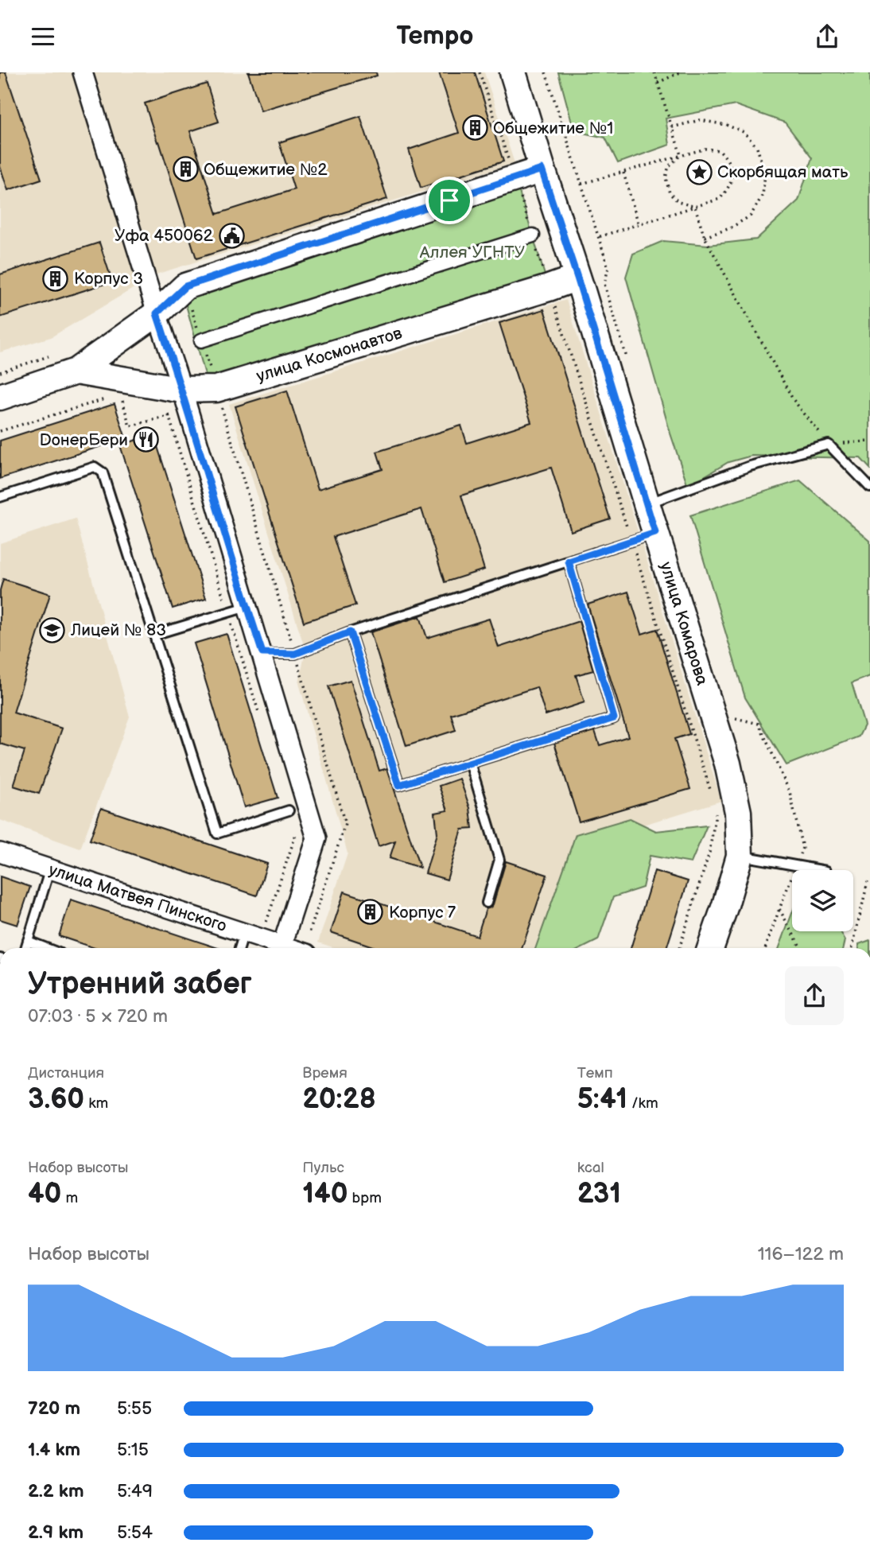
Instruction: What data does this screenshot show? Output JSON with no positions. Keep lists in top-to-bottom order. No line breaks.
{"streets":{"main road":["улица Космонавтов","улица Комарова"],"street":["улица Матвея Пинского"]},"crossings":[["улица Космонавтов","улица Комарова"]],"parks":["Аллея УГНТУ"],"places":{"building":["Общежитие №1","Общежитие №2","Корпус 3","Корпус 7"],"place":["Скорбящая мать"],"public building":["Уфа 450062"],"restaurant":["DонерБери"],"school or university":["Лицей № 83"]},"page":{"header":"Tempo","heading":["Утренний забег","07:03 · 5 × 720 m"],"stats":[["Дистанция","3.60 km"],["Время","20:28"],["Темп","5:41 /km"],["Набор высоты","40 m"],["Пульс","140 bpm"],["kcal","231"]],"chart":["Набор высоты","116–122 m"],"list":[{"name":"720 m","note":"5:55"},{"name":"1.4 km","note":"5:15"},{"name":"2.2 km","note":"5:49"},{"name":"2.9 km","note":"5:54"}]}}
